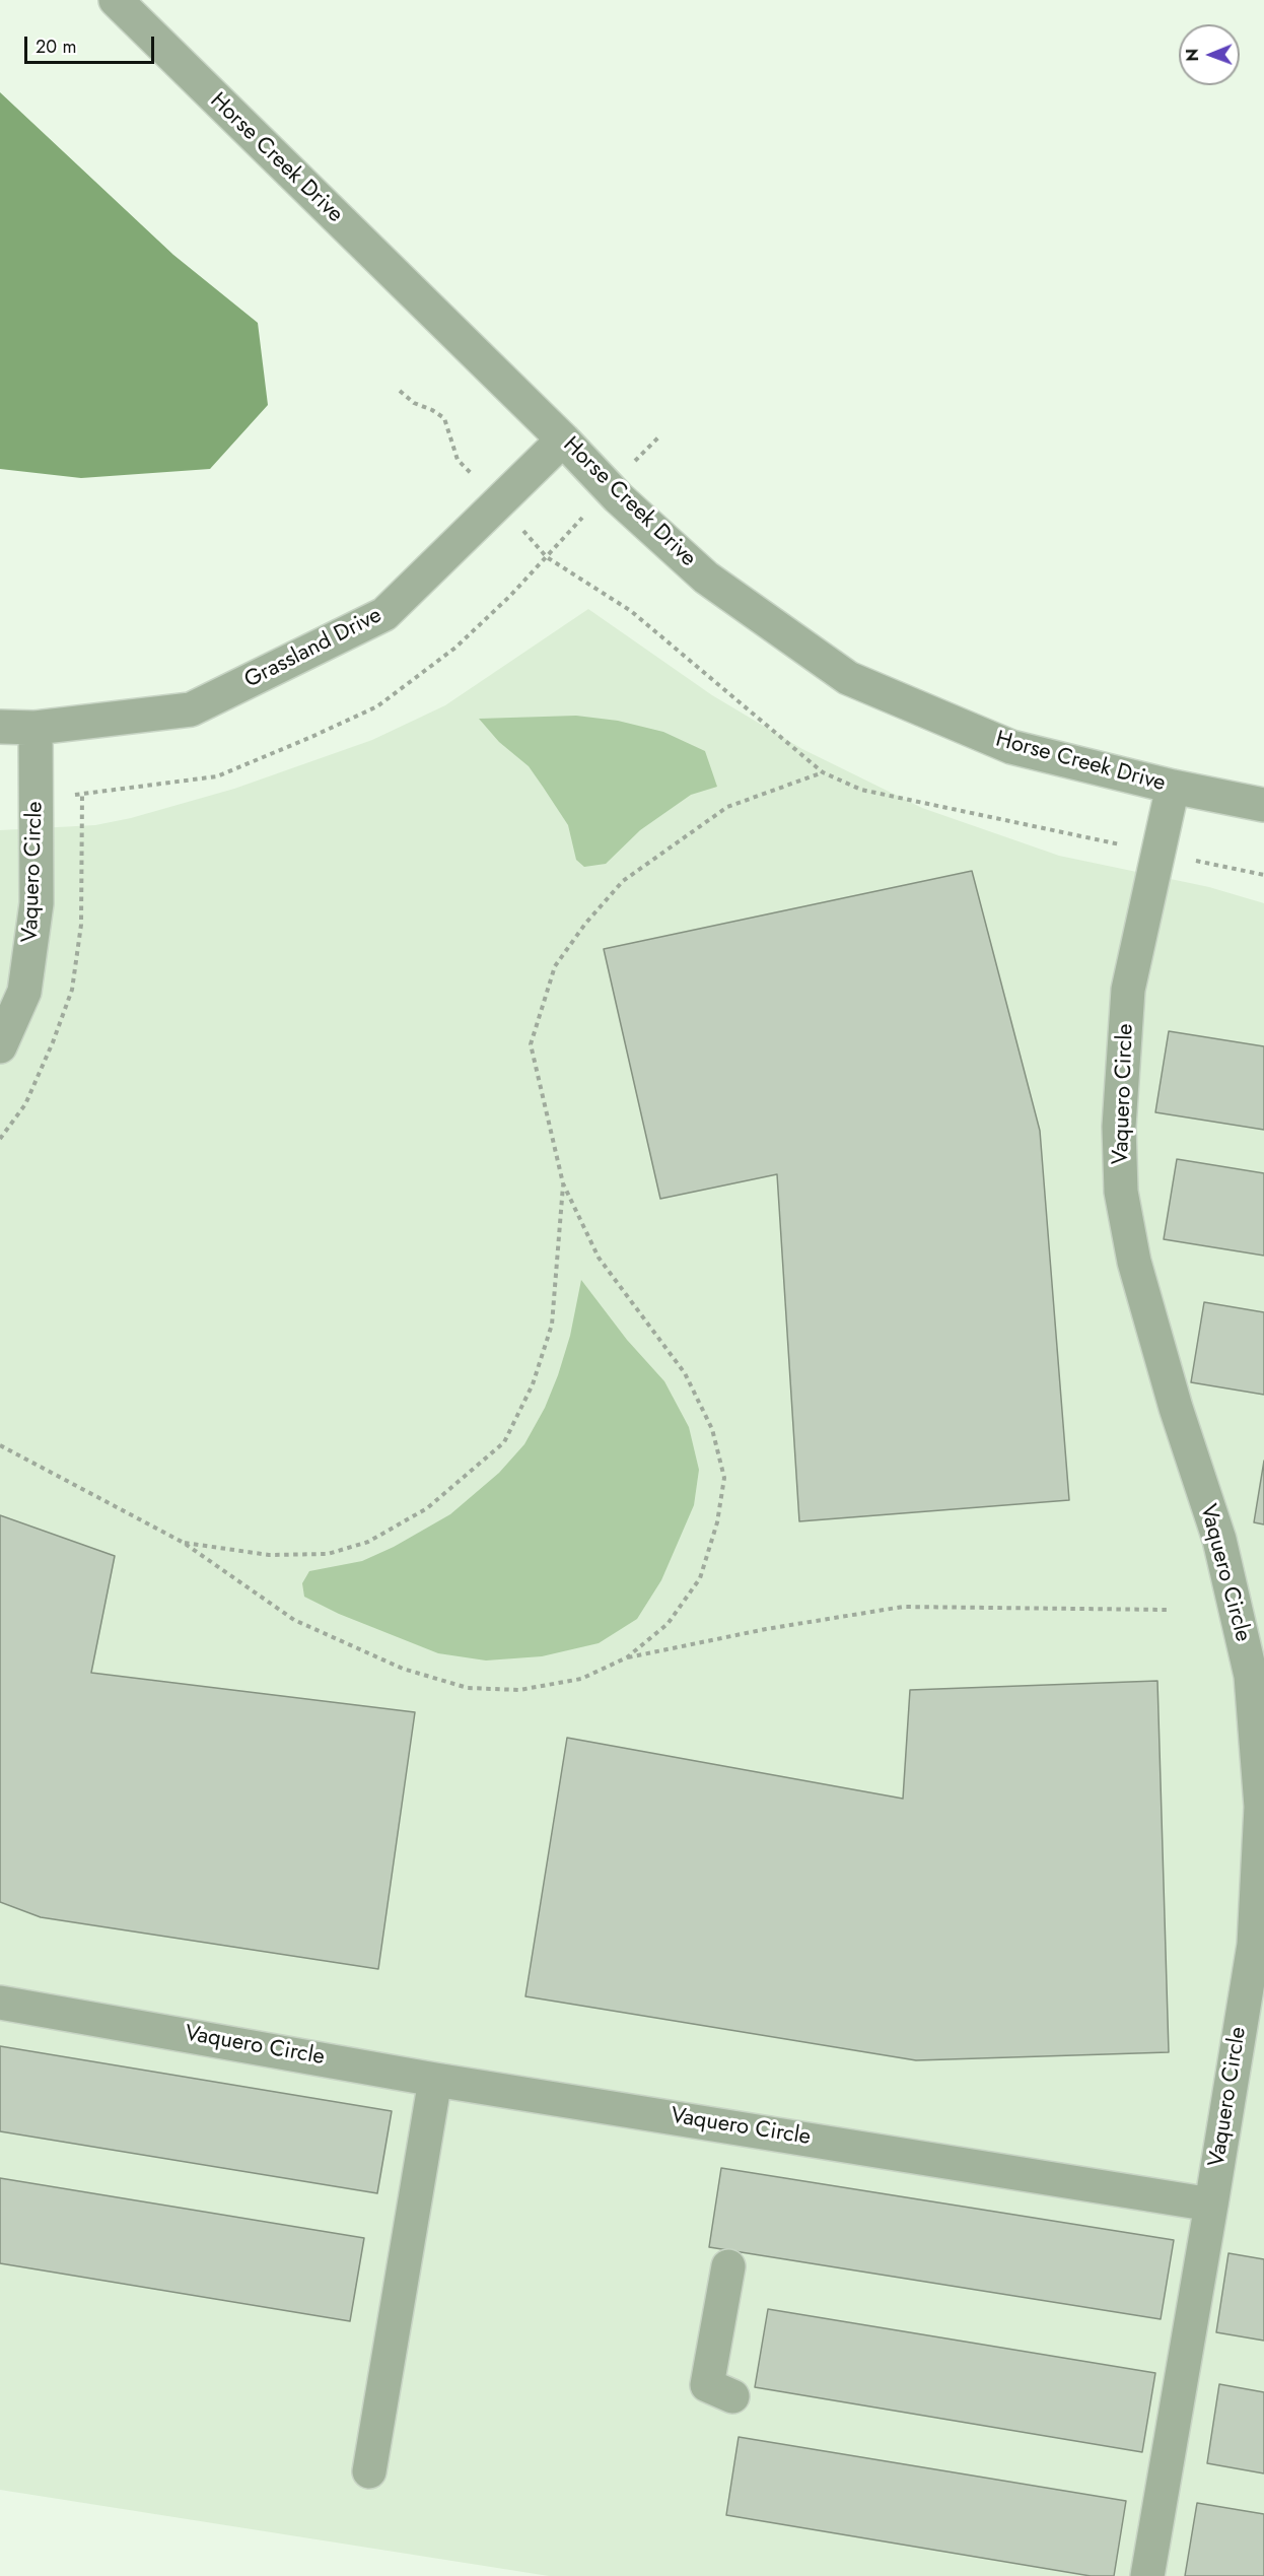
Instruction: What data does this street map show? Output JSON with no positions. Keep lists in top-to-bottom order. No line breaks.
{"streets":{"street":["Horse Creek Drive","Grassland Drive","Vaquero Circle"]},"crossings":[["Horse Creek Drive","Grassland Drive"],["Horse Creek Drive","Vaquero Circle"],["Grassland Drive","Vaquero Circle"]],"scale_bar":"20 m","north":"left"}
